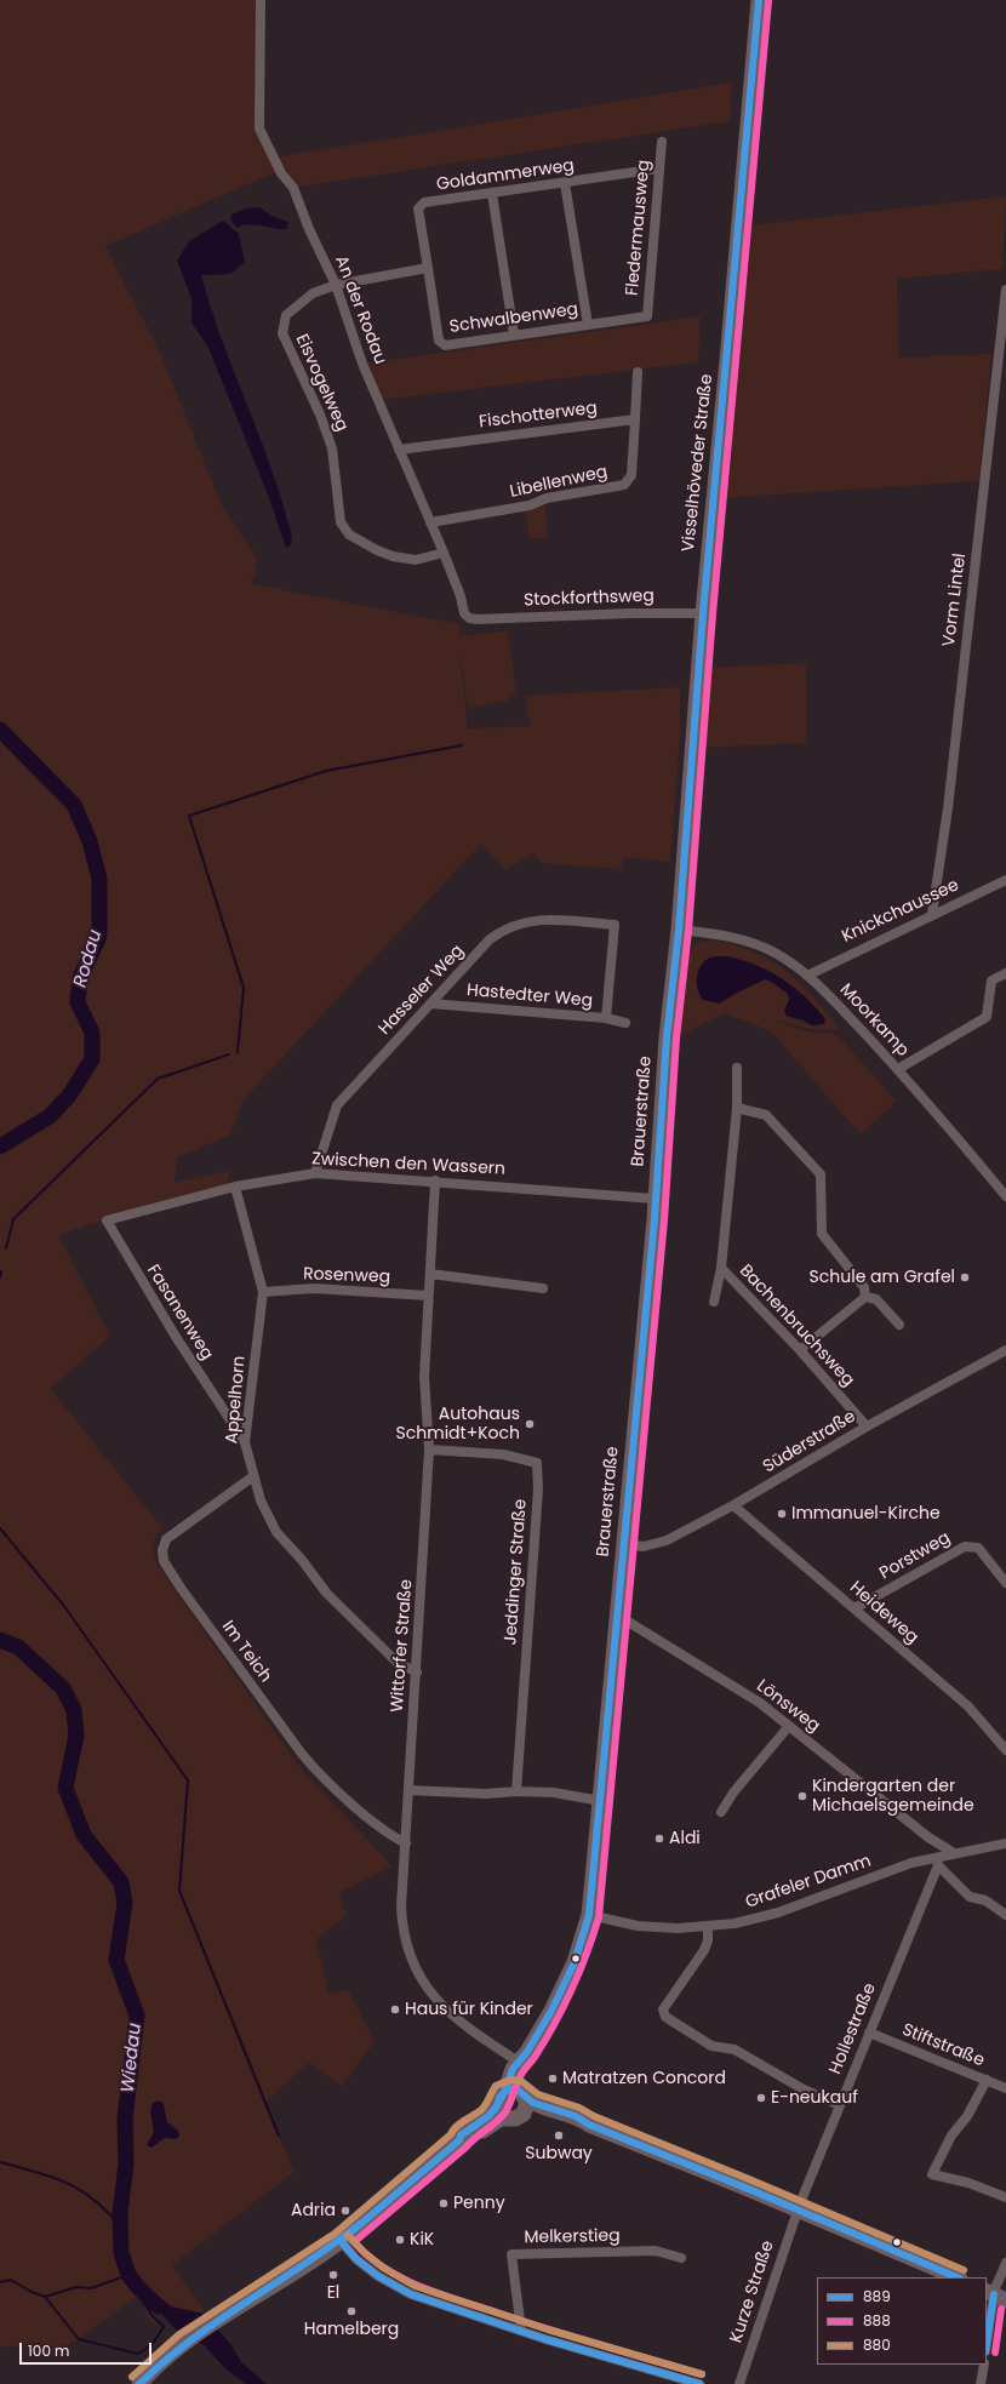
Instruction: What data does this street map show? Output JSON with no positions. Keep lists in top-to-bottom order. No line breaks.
{"streets":{"main road":["Visselhöveder Straße","Brauerstraße"],"street":["Goldammerweg","Fledermausweg","An der Rodau","Schwalbenweg","Eisvogelweg","Fischotterweg","Libellenweg","Stockforthsweg","Vorm Lintel","Knickchaussee","Hasseler Weg","Hastedter Weg","Moorkamp","Zwischen den Wassern","Rosenweg","Fasanenweg","Bachenbruchsweg","Appelhorn","Süderstraße","Porstweg","Jeddinger Straße","Heideweg","Wittorfer Straße","Im Teich","Lönsweg","Grafeler Damm","Hollestraße","Stiftstraße","Melkerstieg","Kurze Straße"]},"crossings":[["Goldammerweg","Fledermausweg"],["Goldammerweg","Schwalbenweg"],["Fledermausweg","Schwalbenweg"],["An der Rodau","Eisvogelweg"],["An der Rodau","Fischotterweg"],["An der Rodau","Libellenweg"],["An der Rodau","Stockforthsweg"],["Fischotterweg","Libellenweg"],["Visselhöveder Straße","Stockforthsweg"],["Visselhöveder Straße","Moorkamp"],["Visselhöveder Straße","Brauerstraße"],["Vorm Lintel","Knickchaussee"],["Knickchaussee","Moorkamp"],["Hasseler Weg","Hastedter Weg"],["Hasseler Weg","Zwischen den Wassern"],["Moorkamp","Brauerstraße"],["Brauerstraße","Zwischen den Wassern"],["Brauerstraße","Süderstraße"],["Brauerstraße","Wittorfer Straße"],["Brauerstraße","Lönsweg"],["Brauerstraße","Grafeler Damm"],["Zwischen den Wassern","Fasanenweg"],["Zwischen den Wassern","Appelhorn"],["Zwischen den Wassern","Wittorfer Straße"],["Rosenweg","Appelhorn"],["Rosenweg","Wittorfer Straße"],["Fasanenweg","Appelhorn"],["Bachenbruchsweg","Süderstraße"],["Appelhorn","Wittorfer Straße"],["Appelhorn","Im Teich"],["Süderstraße","Heideweg"],["Porstweg","Heideweg"],["Jeddinger Straße","Wittorfer Straße"],["Wittorfer Straße","Im Teich"],["Lönsweg","Grafeler Damm"],["Grafeler Damm","Hollestraße"],["Hollestraße","Stiftstraße"],["Hollestraße","Kurze Straße"]],"water":["Rodau","Wiedau"],"places":["Schule am Grafel","Autohaus Schmidt+Koch","Immanuel-Kirche","Kindergarten der Michaelsgemeinde","Aldi","Haus für Kinder","Matratzen Concord","E-neukauf","Subway","Penny","Adria","KiK","El","Hamelberg"],"lines":["transit line 889","transit line 888","transit line 880"],"legend":["889","888","880"],"scale_bar":"100 m"}
